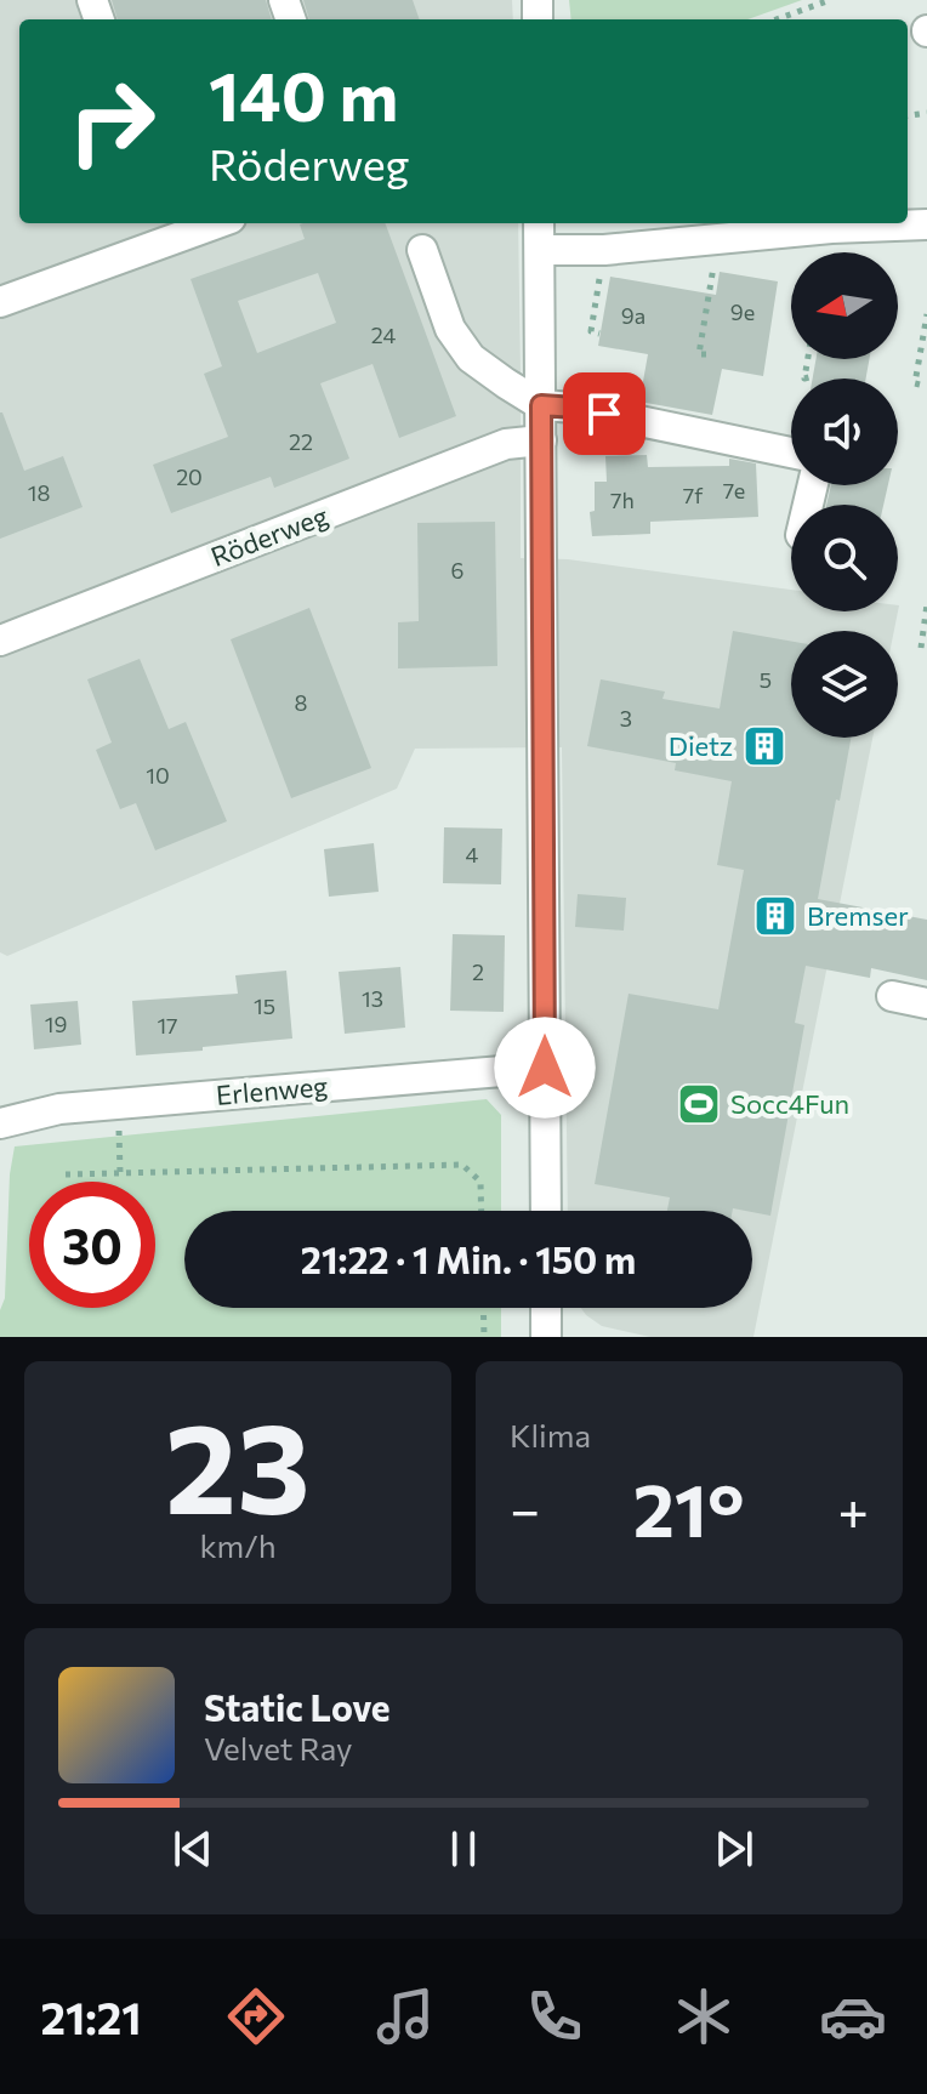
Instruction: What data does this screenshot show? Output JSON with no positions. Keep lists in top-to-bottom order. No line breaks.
{"streets":{"street":["Röderweg","Erlenweg"]},"places":{"building":["Dietz","Bremser"],"sports":["Socc4Fun"]},"house_numbers":["9e","9a","24","22","20","7e","18","7f","7h","6","5","8","3","10","4","2","13","15","19","17"],"north":"left","page":{"turn":["140 m","Röderweg"],"limit":"30","trip":"21:22 · 1 Min. · 150 m","tile":[["23","km/h"],"Klima"],"heat":["−","21°","+"],"song":["Static Love","Velvet Ray"],"tabs":"21:21"}}
